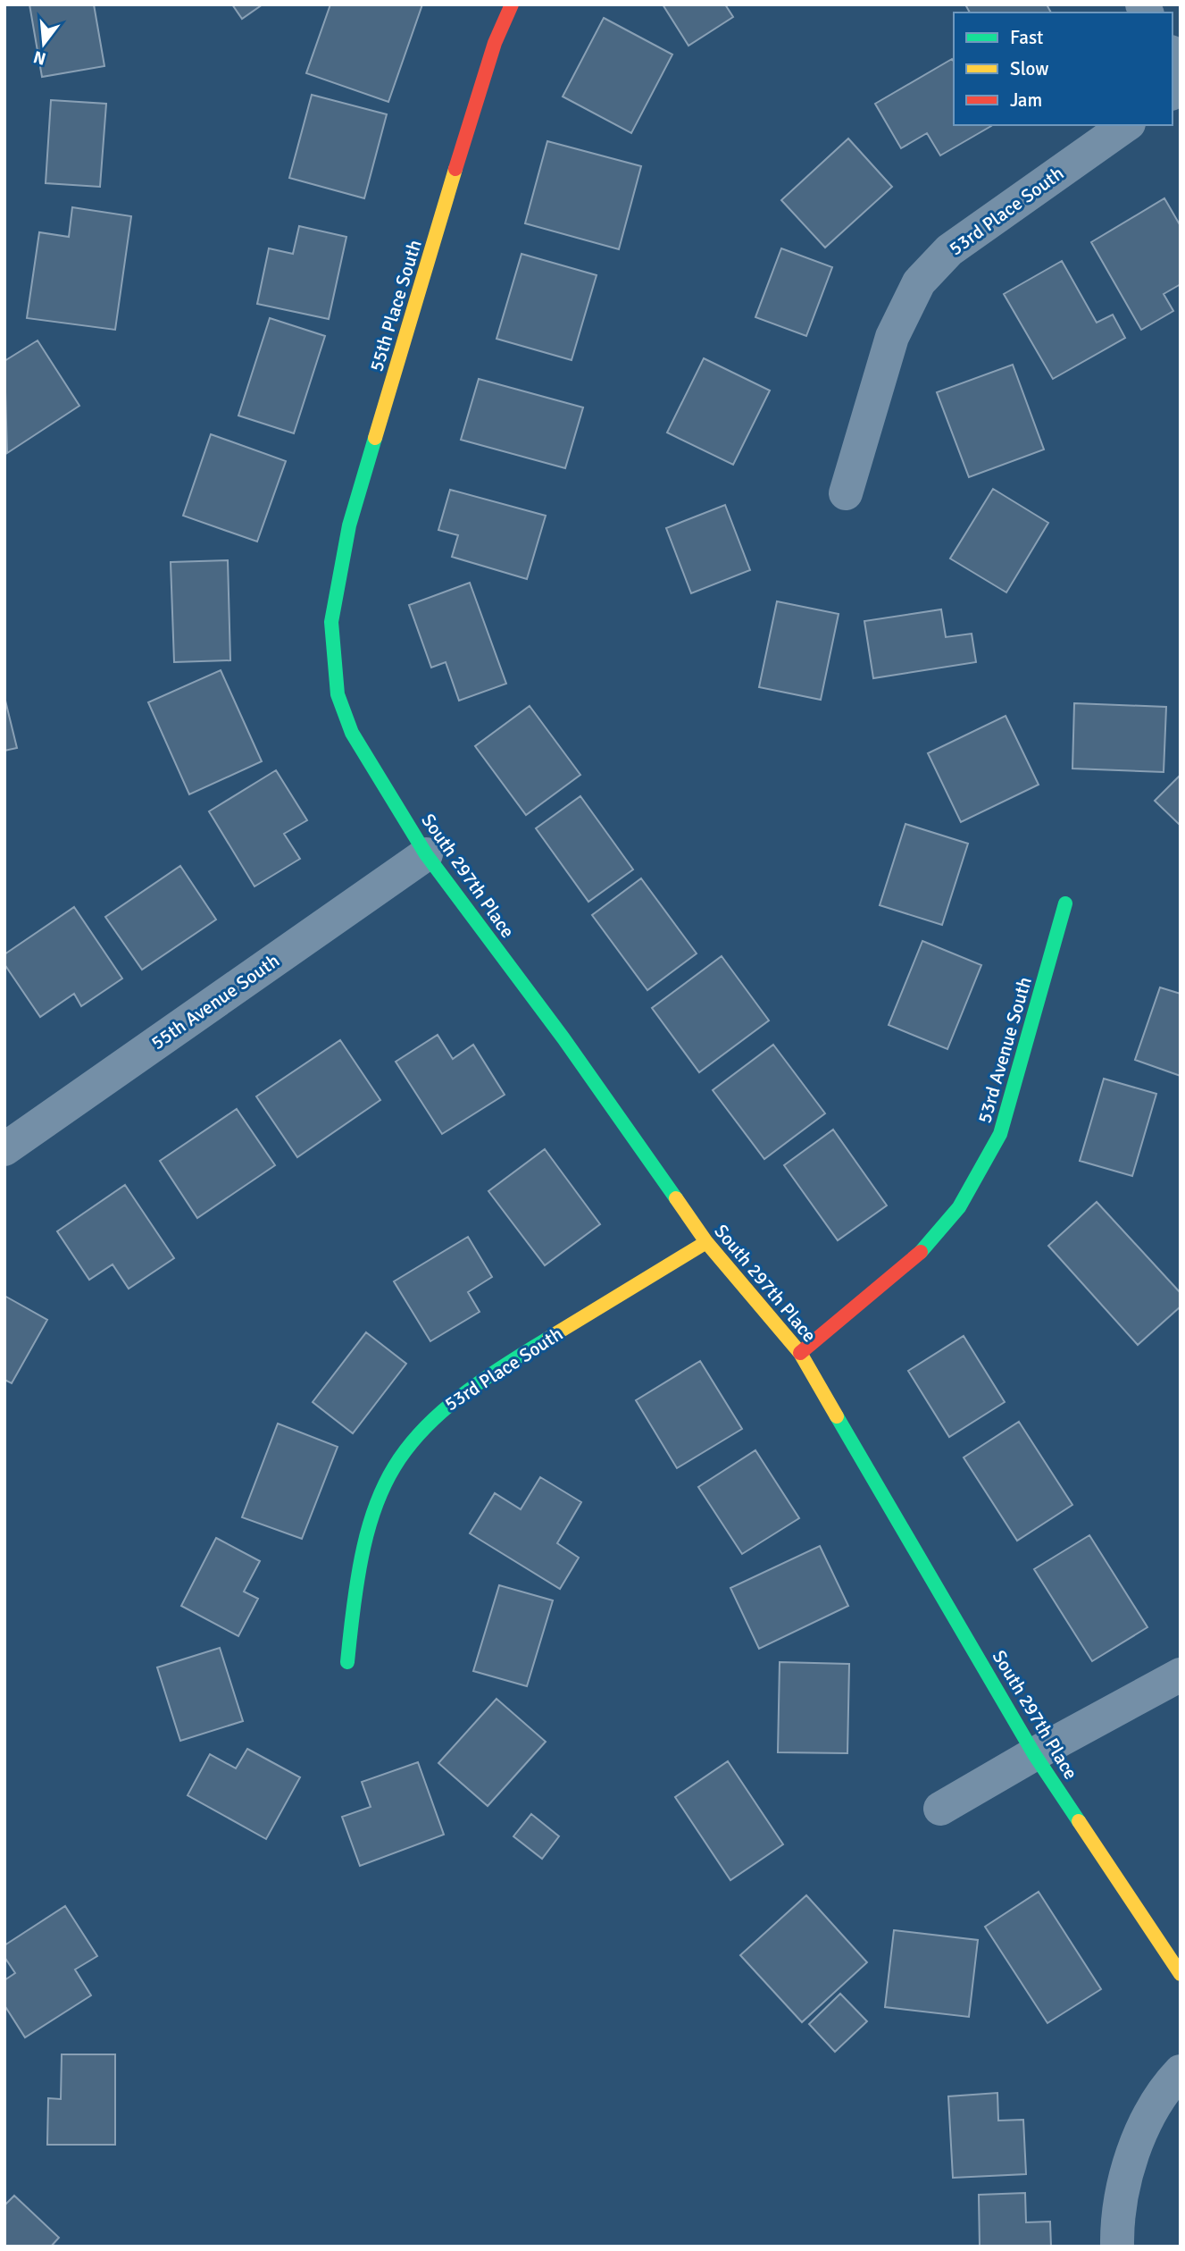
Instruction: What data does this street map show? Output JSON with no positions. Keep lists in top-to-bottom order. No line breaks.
{"streets":{"street":["53rd Place South","55th Place South","South 297th Place","55th Avenue South","53rd Avenue South"]},"crossings":[["53rd Place South","South 297th Place"],["55th Place South","South 297th Place"],["South 297th Place","55th Avenue South"],["South 297th Place","53rd Avenue South"]],"legend":["Fast","Slow","Jam"],"north":"bottom"}
